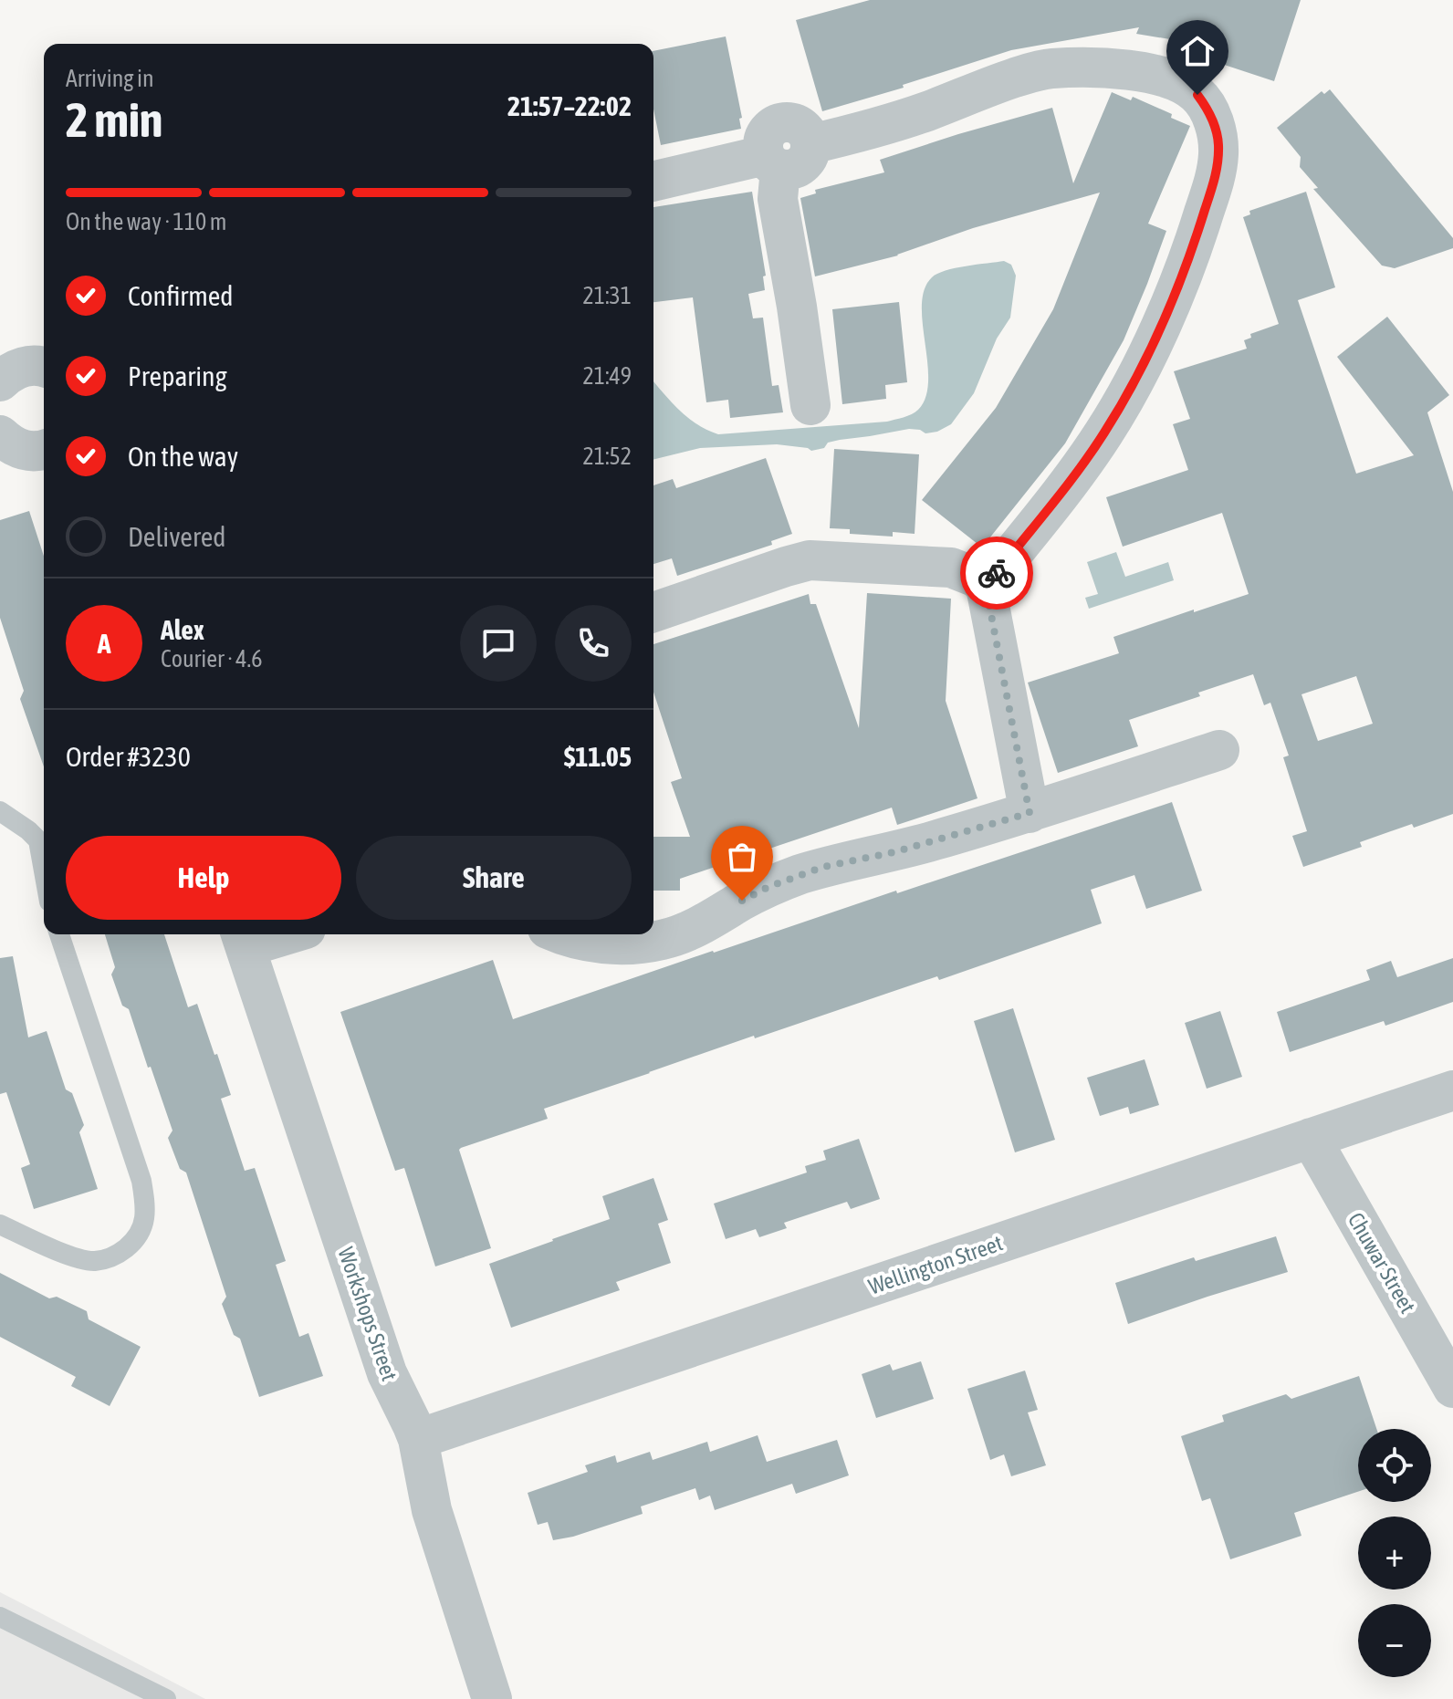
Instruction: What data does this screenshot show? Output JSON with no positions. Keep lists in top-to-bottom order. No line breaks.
{"streets":{"street":["Chuwar Street","Wellington Street","Workshops Street"]},"crossings":[["Chuwar Street","Wellington Street"],["Wellington Street","Workshops Street"]],"page":{"heading":["2 min","Arriving in","21:57–22:02"],"panel":["Alex","Courier · 4.6","Order #3230","$11.05"],"bar":"On the way · 110 m","list":[["Confirmed","21:31"],["Preparing","21:49"],["On the way","21:52"],"Delivered"],"round":"A","buttons":["Help","Share"],"map_buttons":["+","−"]}}
